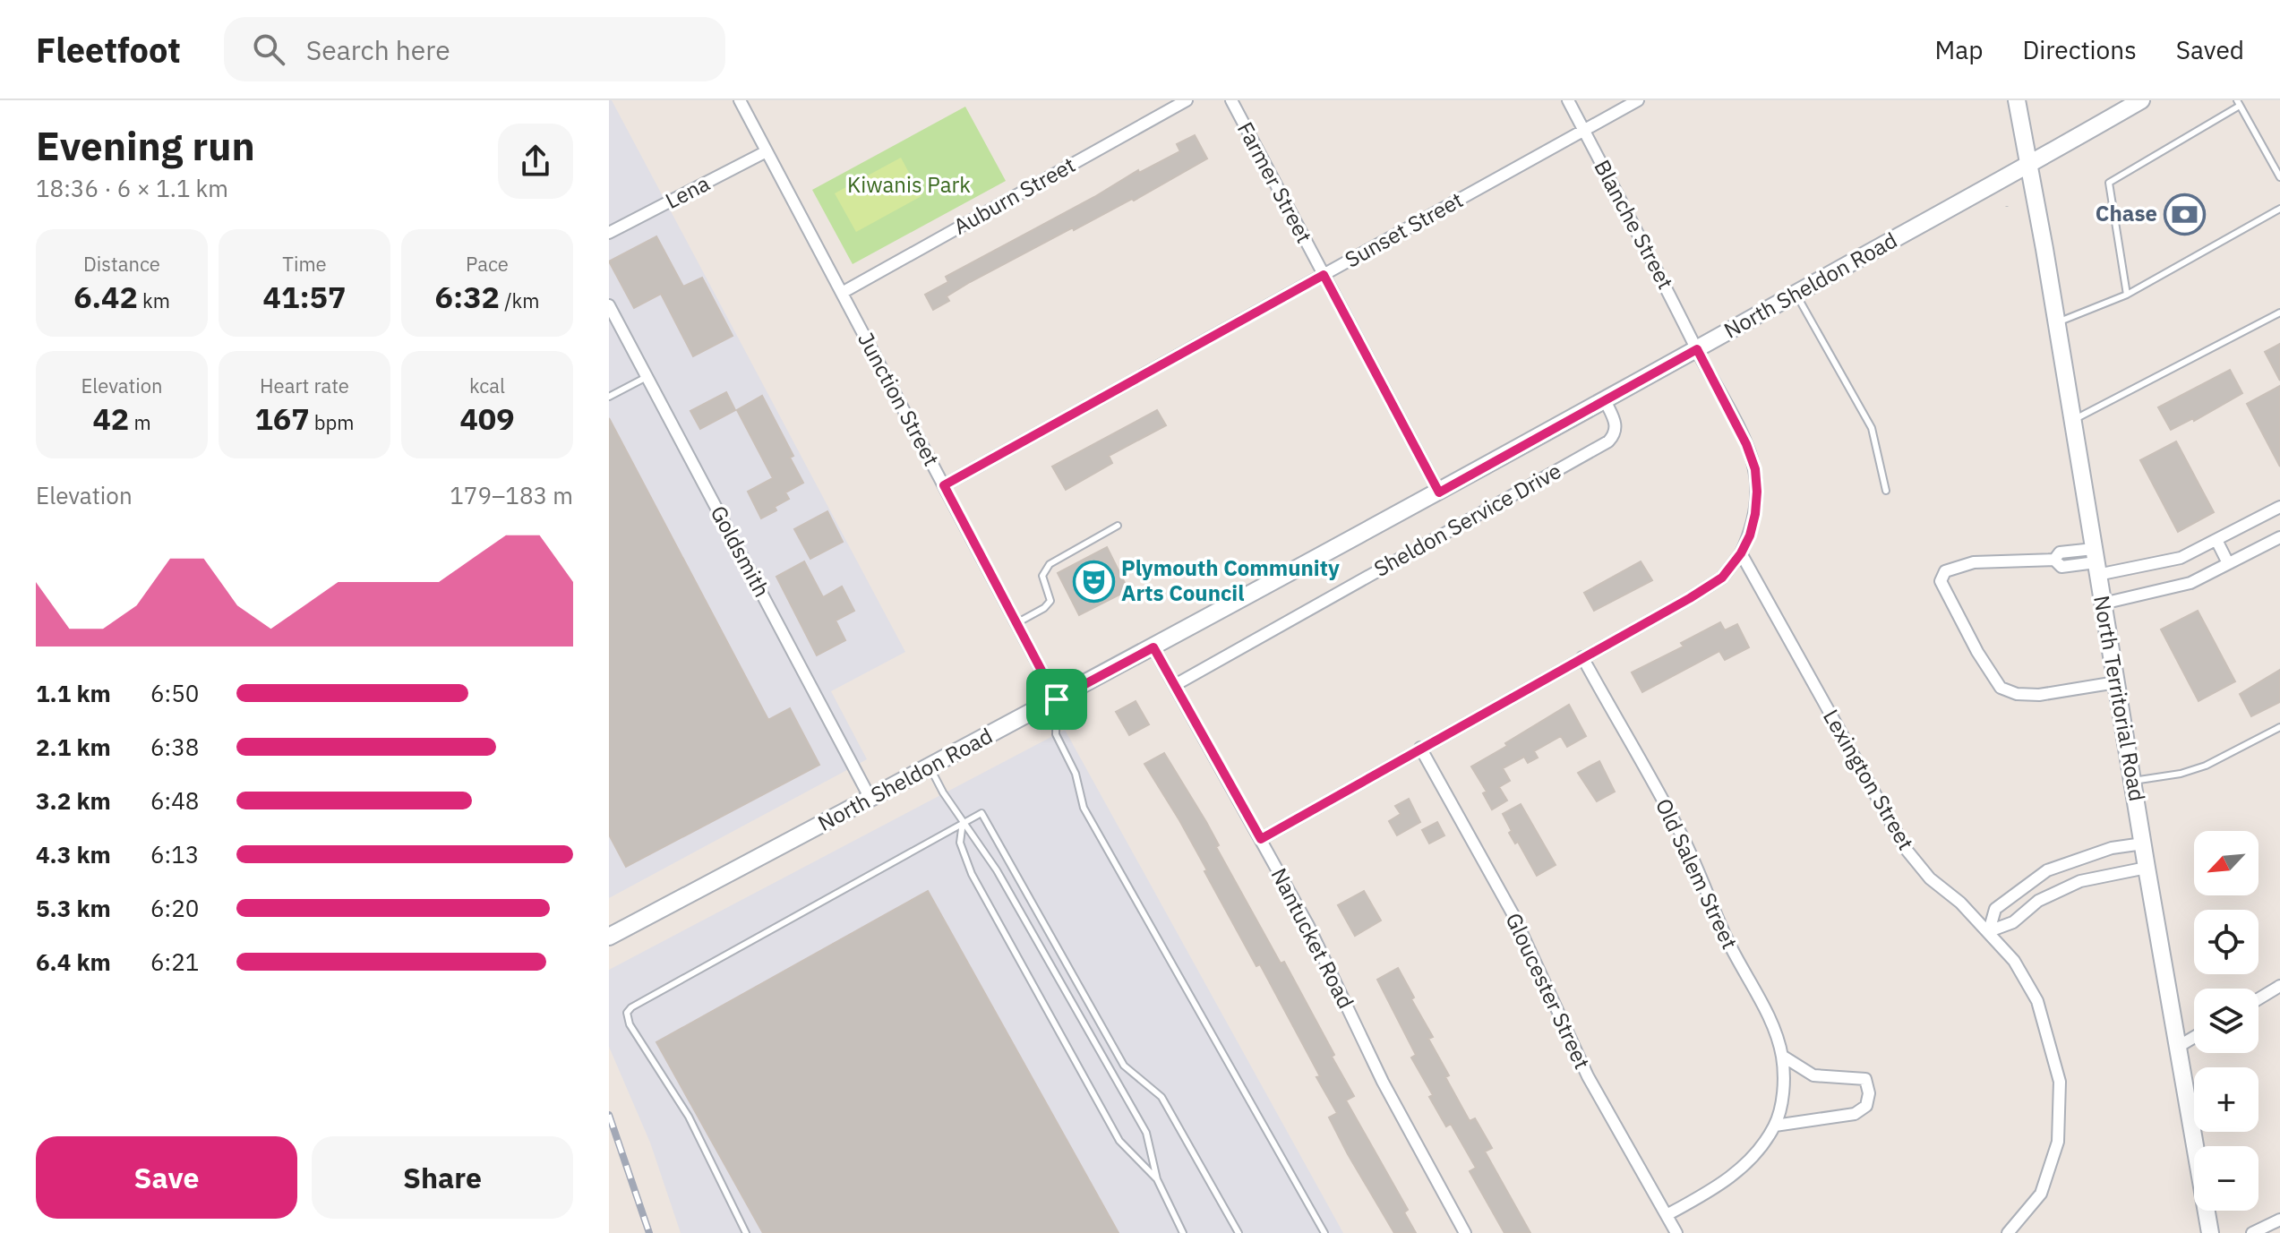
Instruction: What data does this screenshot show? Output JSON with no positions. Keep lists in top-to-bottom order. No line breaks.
{"streets":{"main road":["North Sheldon Road","North Territorial Road"],"street":["Farmer Street","Lena","Auburn Street","Blanche Street","Sunset Street","Junction Street","Sheldon Service Drive","Goldsmith","Lexington Street","Old Salem Street","Nantucket Road","Gloucester Street"]},"crossings":[["Farmer Street","Sunset Street"],["Farmer Street","North Sheldon Road"],["Lena","Junction Street"],["Auburn Street","Junction Street"],["Blanche Street","Sunset Street"],["Blanche Street","North Sheldon Road"],["Sunset Street","Junction Street"],["North Sheldon Road","Junction Street"],["North Sheldon Road","Sheldon Service Drive"],["North Sheldon Road","Goldsmith"],["North Sheldon Road","North Territorial Road"],["North Sheldon Road","Nantucket Road"],["Sheldon Service Drive","Nantucket Road"],["Old Salem Street","Gloucester Street"]],"parks":["Kiwanis Park"],"places":{"bank":["Chase"],"theatre":["Plymouth Community Arts Council"]},"north":"bottom left","page":{"header":"Fleetfoot","search":"Search here","nav":["Map","Directions","Saved"],"heading":["Evening run","18:36 · 6 × 1.1 km"],"stats":[["Distance","6.42 km"],["Time","41:57"],["Pace","6:32 /km"],["Elevation","42 m"],["Heart rate","167 bpm"],["kcal","409"]],"chart":["Elevation","179–183 m"],"list":[{"name":"1.1 km","note":"6:50"},{"name":"2.1 km","note":"6:38"},{"name":"3.2 km","note":"6:48"},{"name":"4.3 km","note":"6:13"},{"name":"5.3 km","note":"6:20"},{"name":"6.4 km","note":"6:21"}],"map_buttons":["+","−"],"buttons":["Save","Share"]}}
